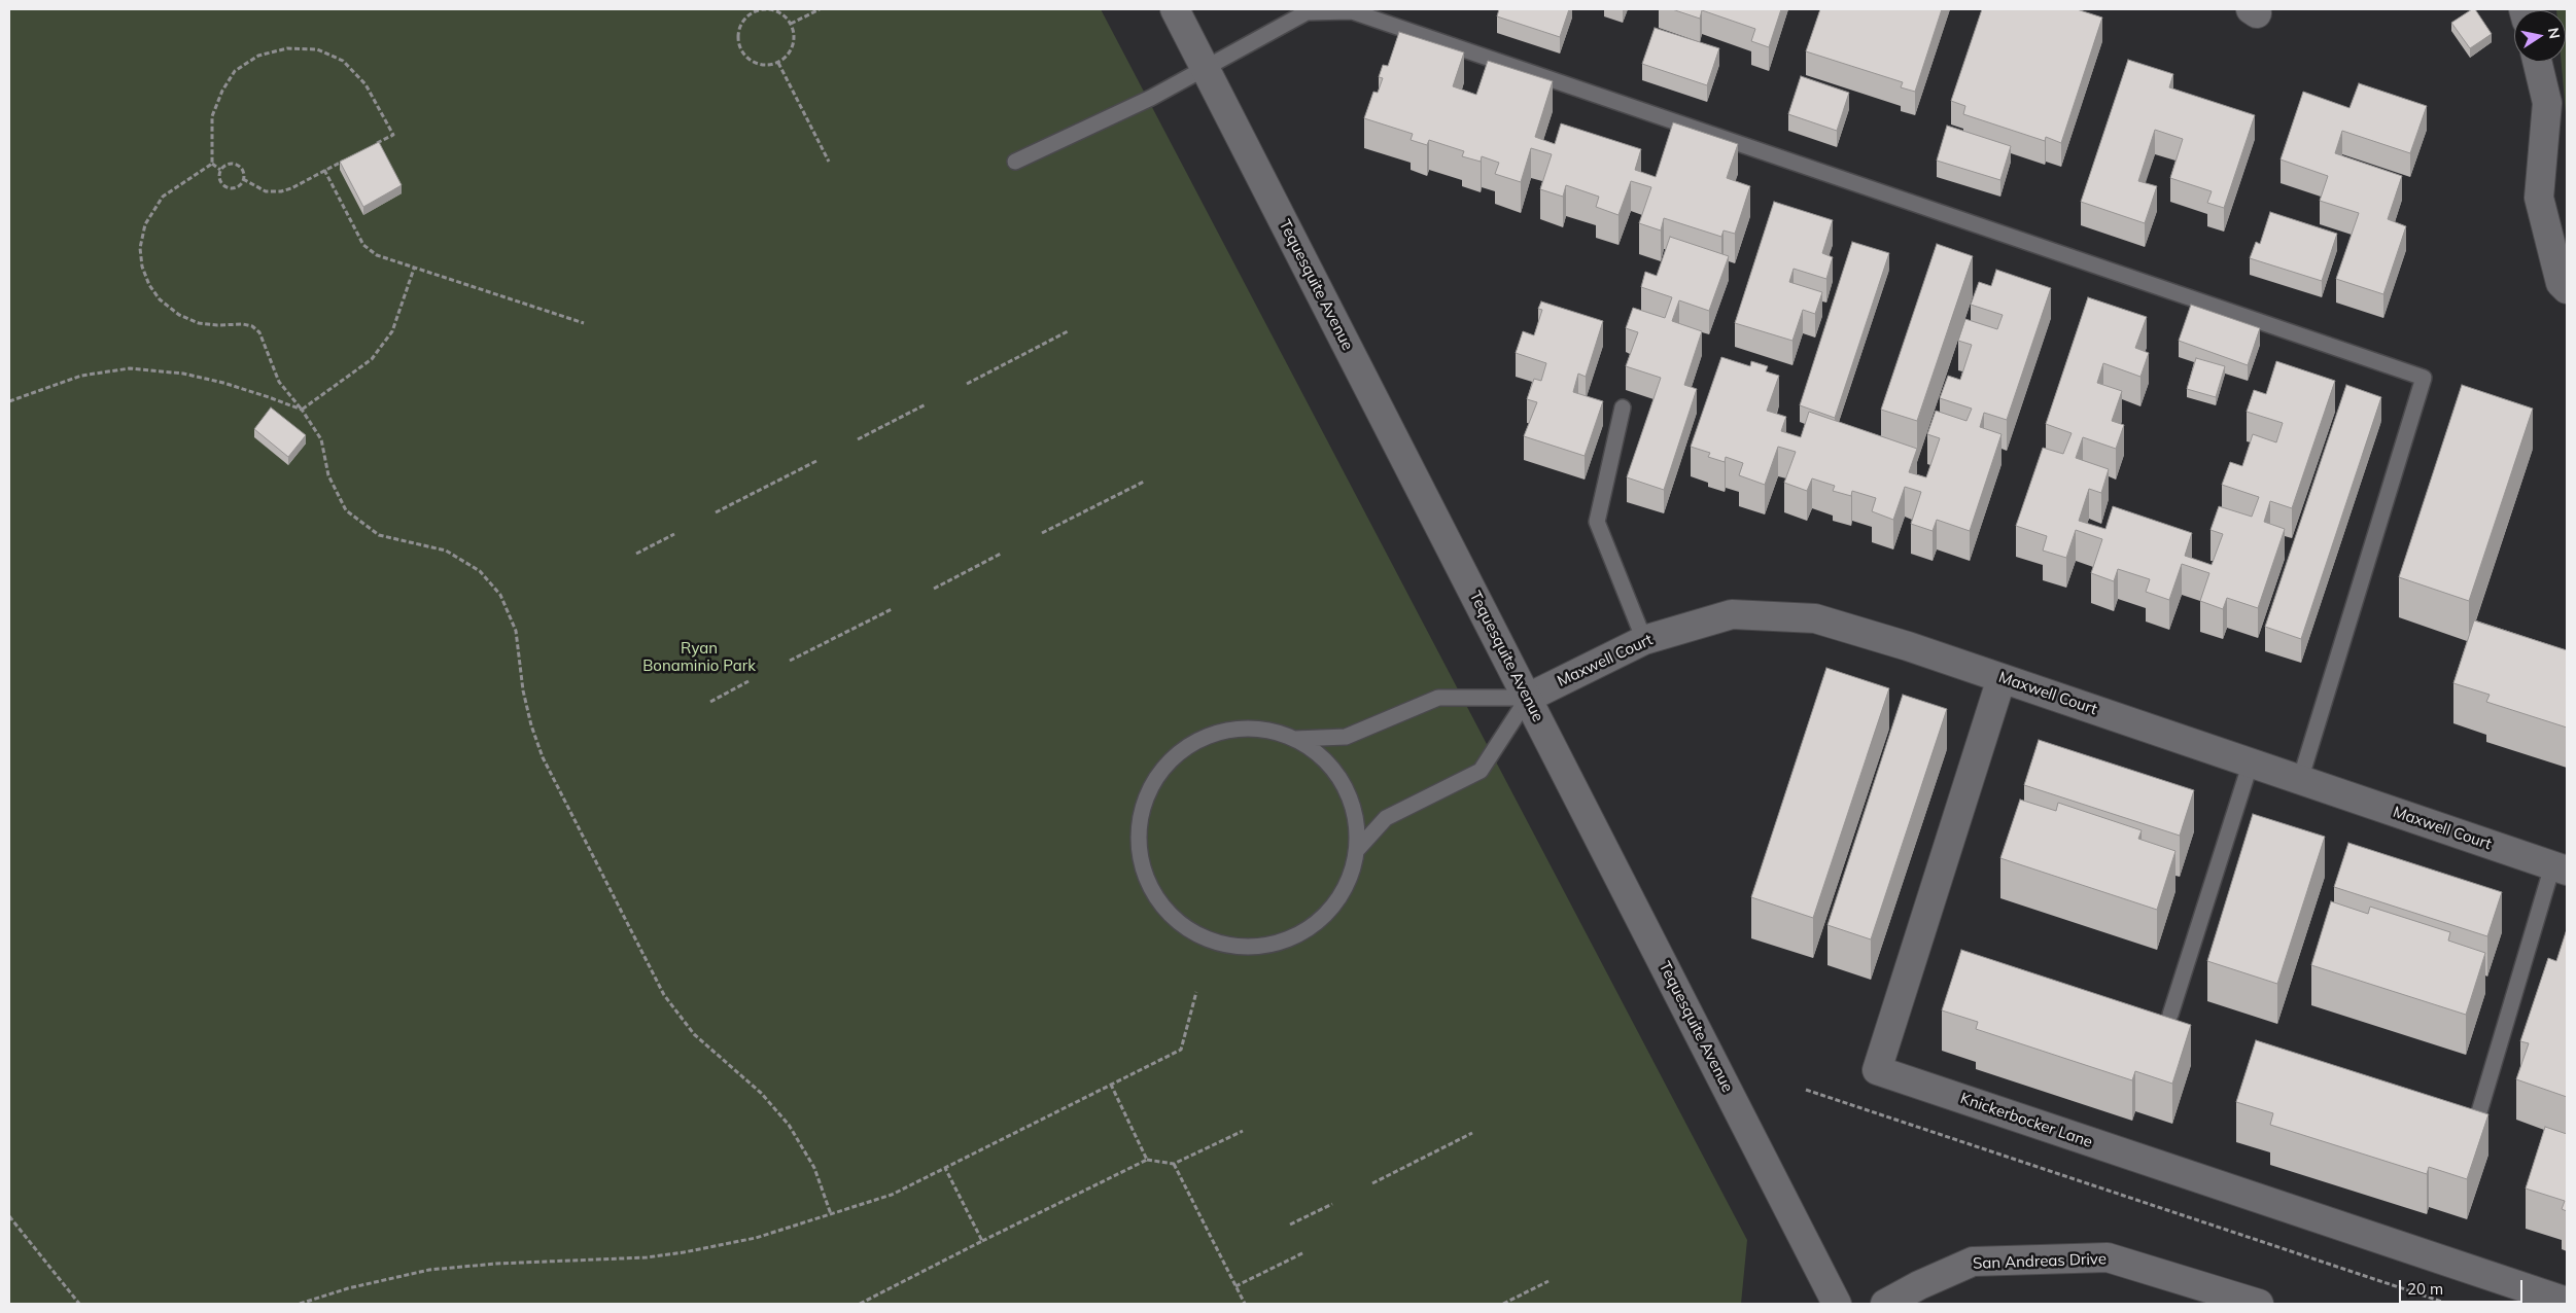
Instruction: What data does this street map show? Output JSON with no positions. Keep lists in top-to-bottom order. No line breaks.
{"streets":{"street":["Tequesquite Avenue","Maxwell Court","Knickerbocker Lane","San Andreas Drive"]},"crossings":[["Tequesquite Avenue","Maxwell Court"],["Maxwell Court","Knickerbocker Lane"]],"parks":["Ryan Bonaminio Park"],"scale_bar":"20 m","north":"right"}
